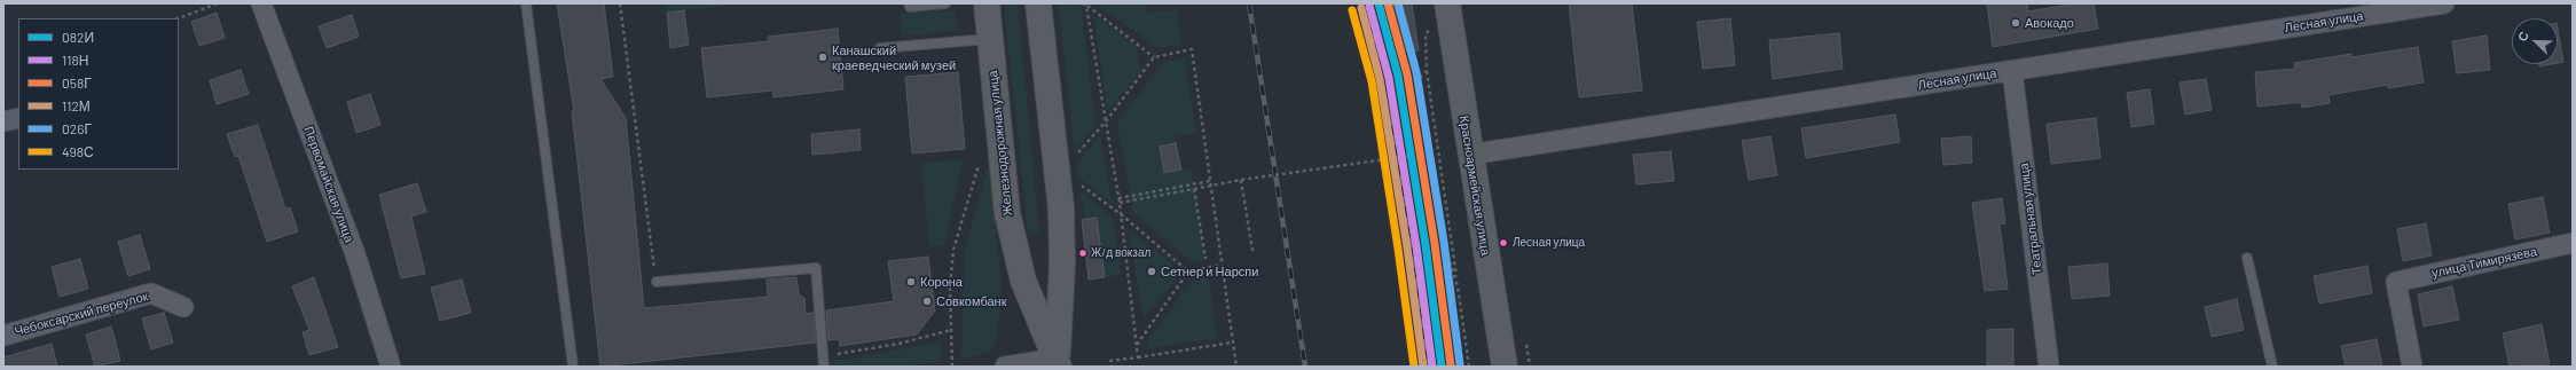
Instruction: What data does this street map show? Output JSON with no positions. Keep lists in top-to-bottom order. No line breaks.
{"streets":{"main road":["Железнодорожная улица","Красноармейская улица"],"street":["Лесная улица","Первомайская улица","Театральная улица","улица Тимирязева","Чебоксарский переулок"]},"crossings":[["Лесная улица","Красноармейская улица"],["Лесная улица","Театральная улица"]],"places":["Авокадо","Канашский краеведческий музей","Лесная улица","Ж/д вокзал","Сетнер и Нарспи","Корона","Совкомбанк"],"lines":["transit line 082И","transit line 058Г","transit line 026Г","transit line 118Н","transit line 112М","transit line 498С"],"legend":["082И","118Н","058Г","112М","026Г","498С"],"north":"top left"}
